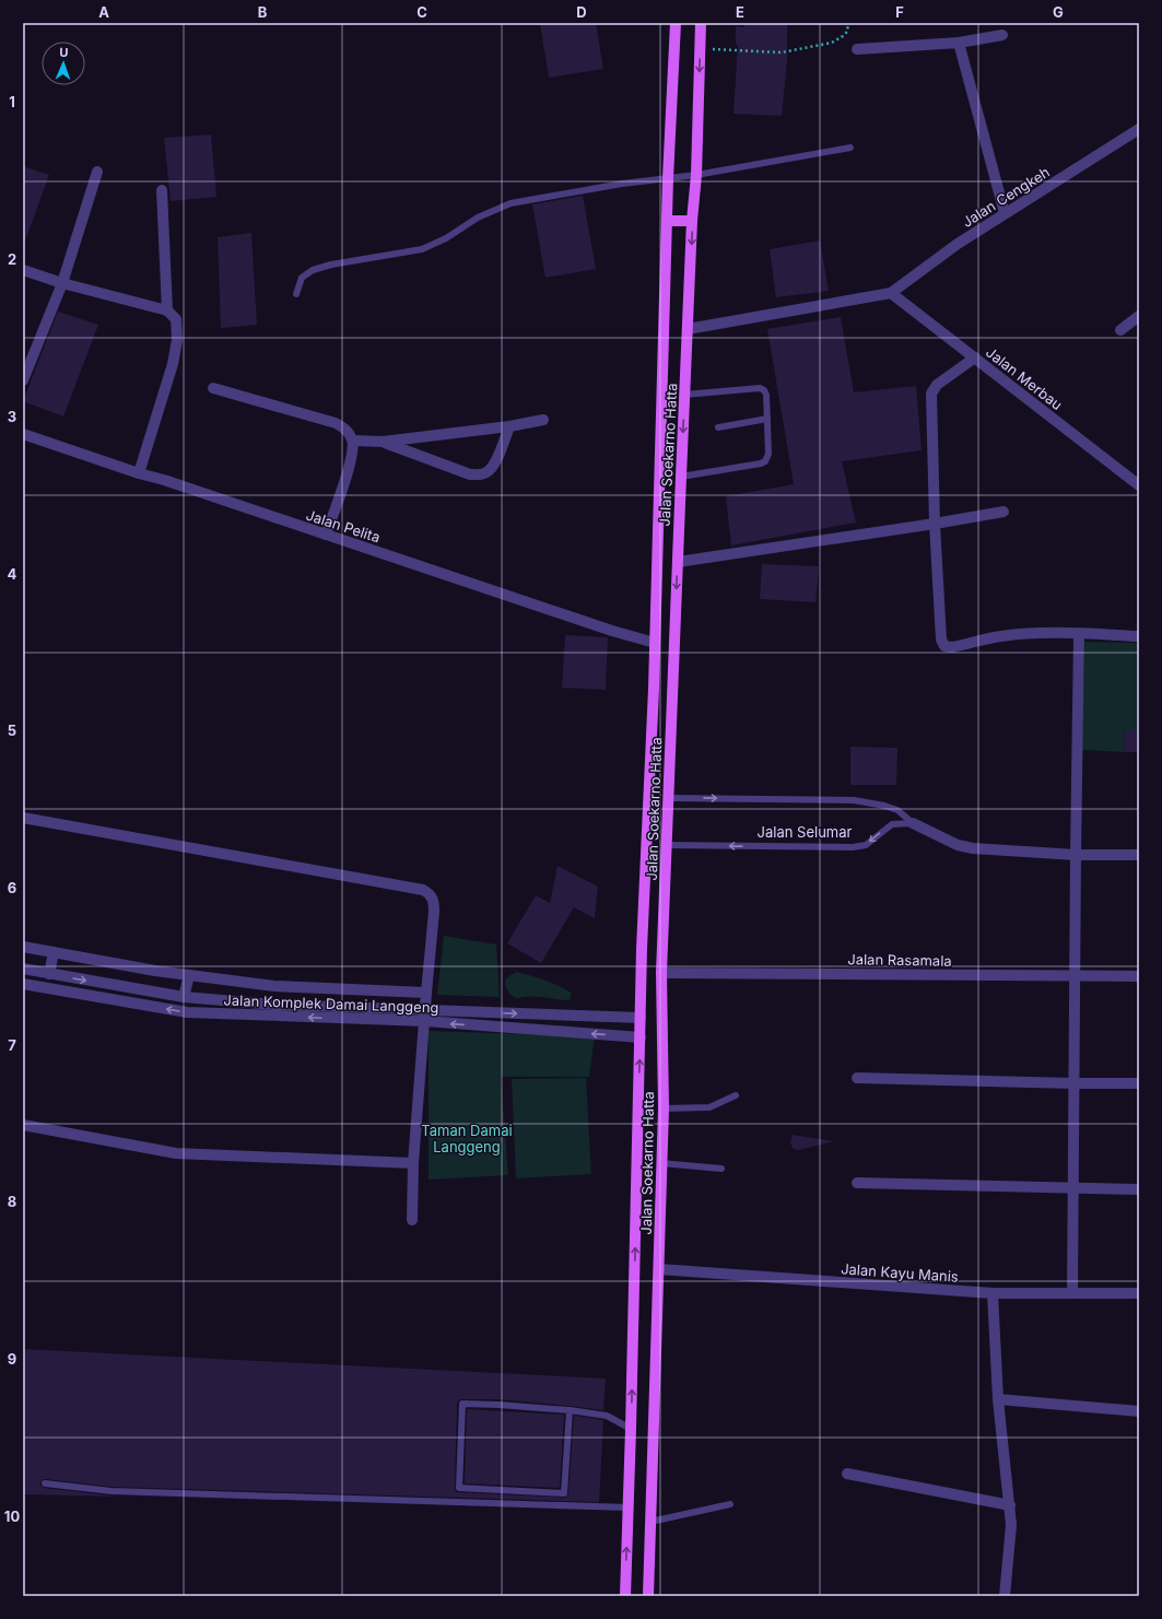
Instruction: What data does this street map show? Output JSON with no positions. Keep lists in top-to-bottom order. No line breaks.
{"streets":{"main road":["Jalan Soekarno Hatta"],"street":["Jalan Cengkeh","Jalan Merbau","Jalan Pelita","Jalan Rasamala","Jalan Komplek Damai Langgeng","Jalan Kayu Manis"],"lane":["Jalan Selumar"]},"crossings":[["Jalan Cengkeh","Jalan Merbau"],["Jalan Soekarno Hatta","Jalan Pelita"],["Jalan Soekarno Hatta","Jalan Selumar"],["Jalan Soekarno Hatta","Jalan Rasamala"],["Jalan Soekarno Hatta","Jalan Komplek Damai Langgeng"],["Jalan Soekarno Hatta","Jalan Kayu Manis"]],"parks":["Taman Damai Langgeng"],"north":"top","grid":{"columns":["A","B","C","D","E","F","G"],"rows":["1","2","3","4","5","6","7","8","9","10"]}}
